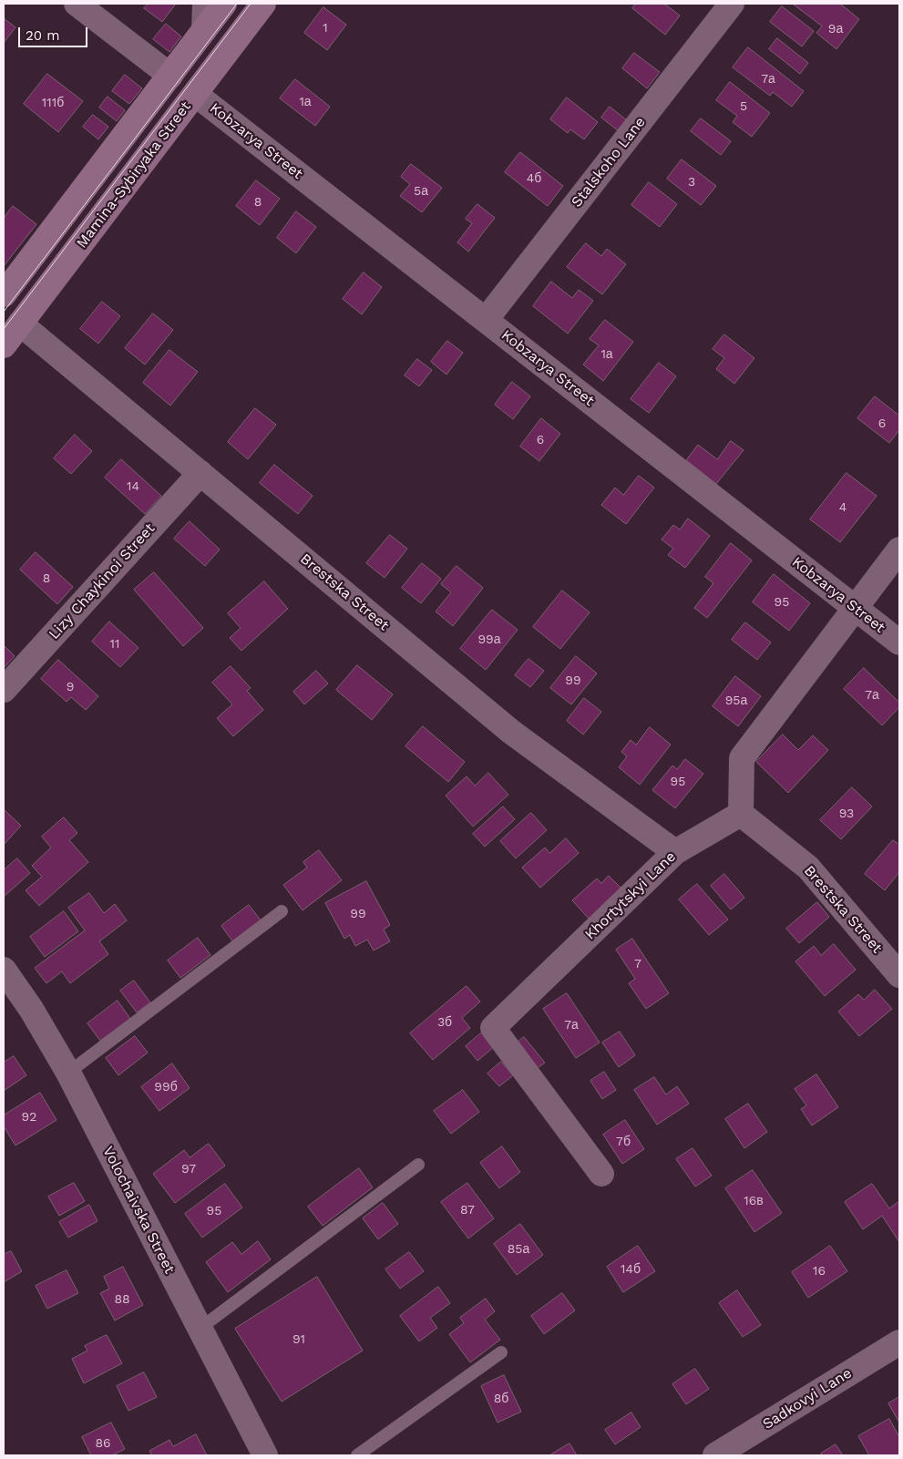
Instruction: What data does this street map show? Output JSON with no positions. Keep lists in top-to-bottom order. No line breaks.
{"streets":{"main road":["Mamina-Sybiryaka Street"],"street":["Kobzarya Street","Stalskoho Lane","Lizy Chaykinoi Street","Brestska Street","Khortytskyi Lane","Volochaivska Street","Sadkovyi Lane"]},"crossings":[["Kobzarya Street","Stalskoho Lane"],["Kobzarya Street","Mamina-Sybiryaka Street"],["Mamina-Sybiryaka Street","Brestska Street"],["Lizy Chaykinoi Street","Brestska Street"],["Brestska Street","Khortytskyi Lane"]],"house_numbers":["1","9а","7а","1а","111б","5","4б","3","5а","8","1а","6","6","14","4","8","95","99а","11","99","9","7а","95а","95","93","99","7","3б","7а","99б","92","7б","97","16в","87","95","85а","14б","16","88","91","8б","86"],"scale_bar":"20 m"}
